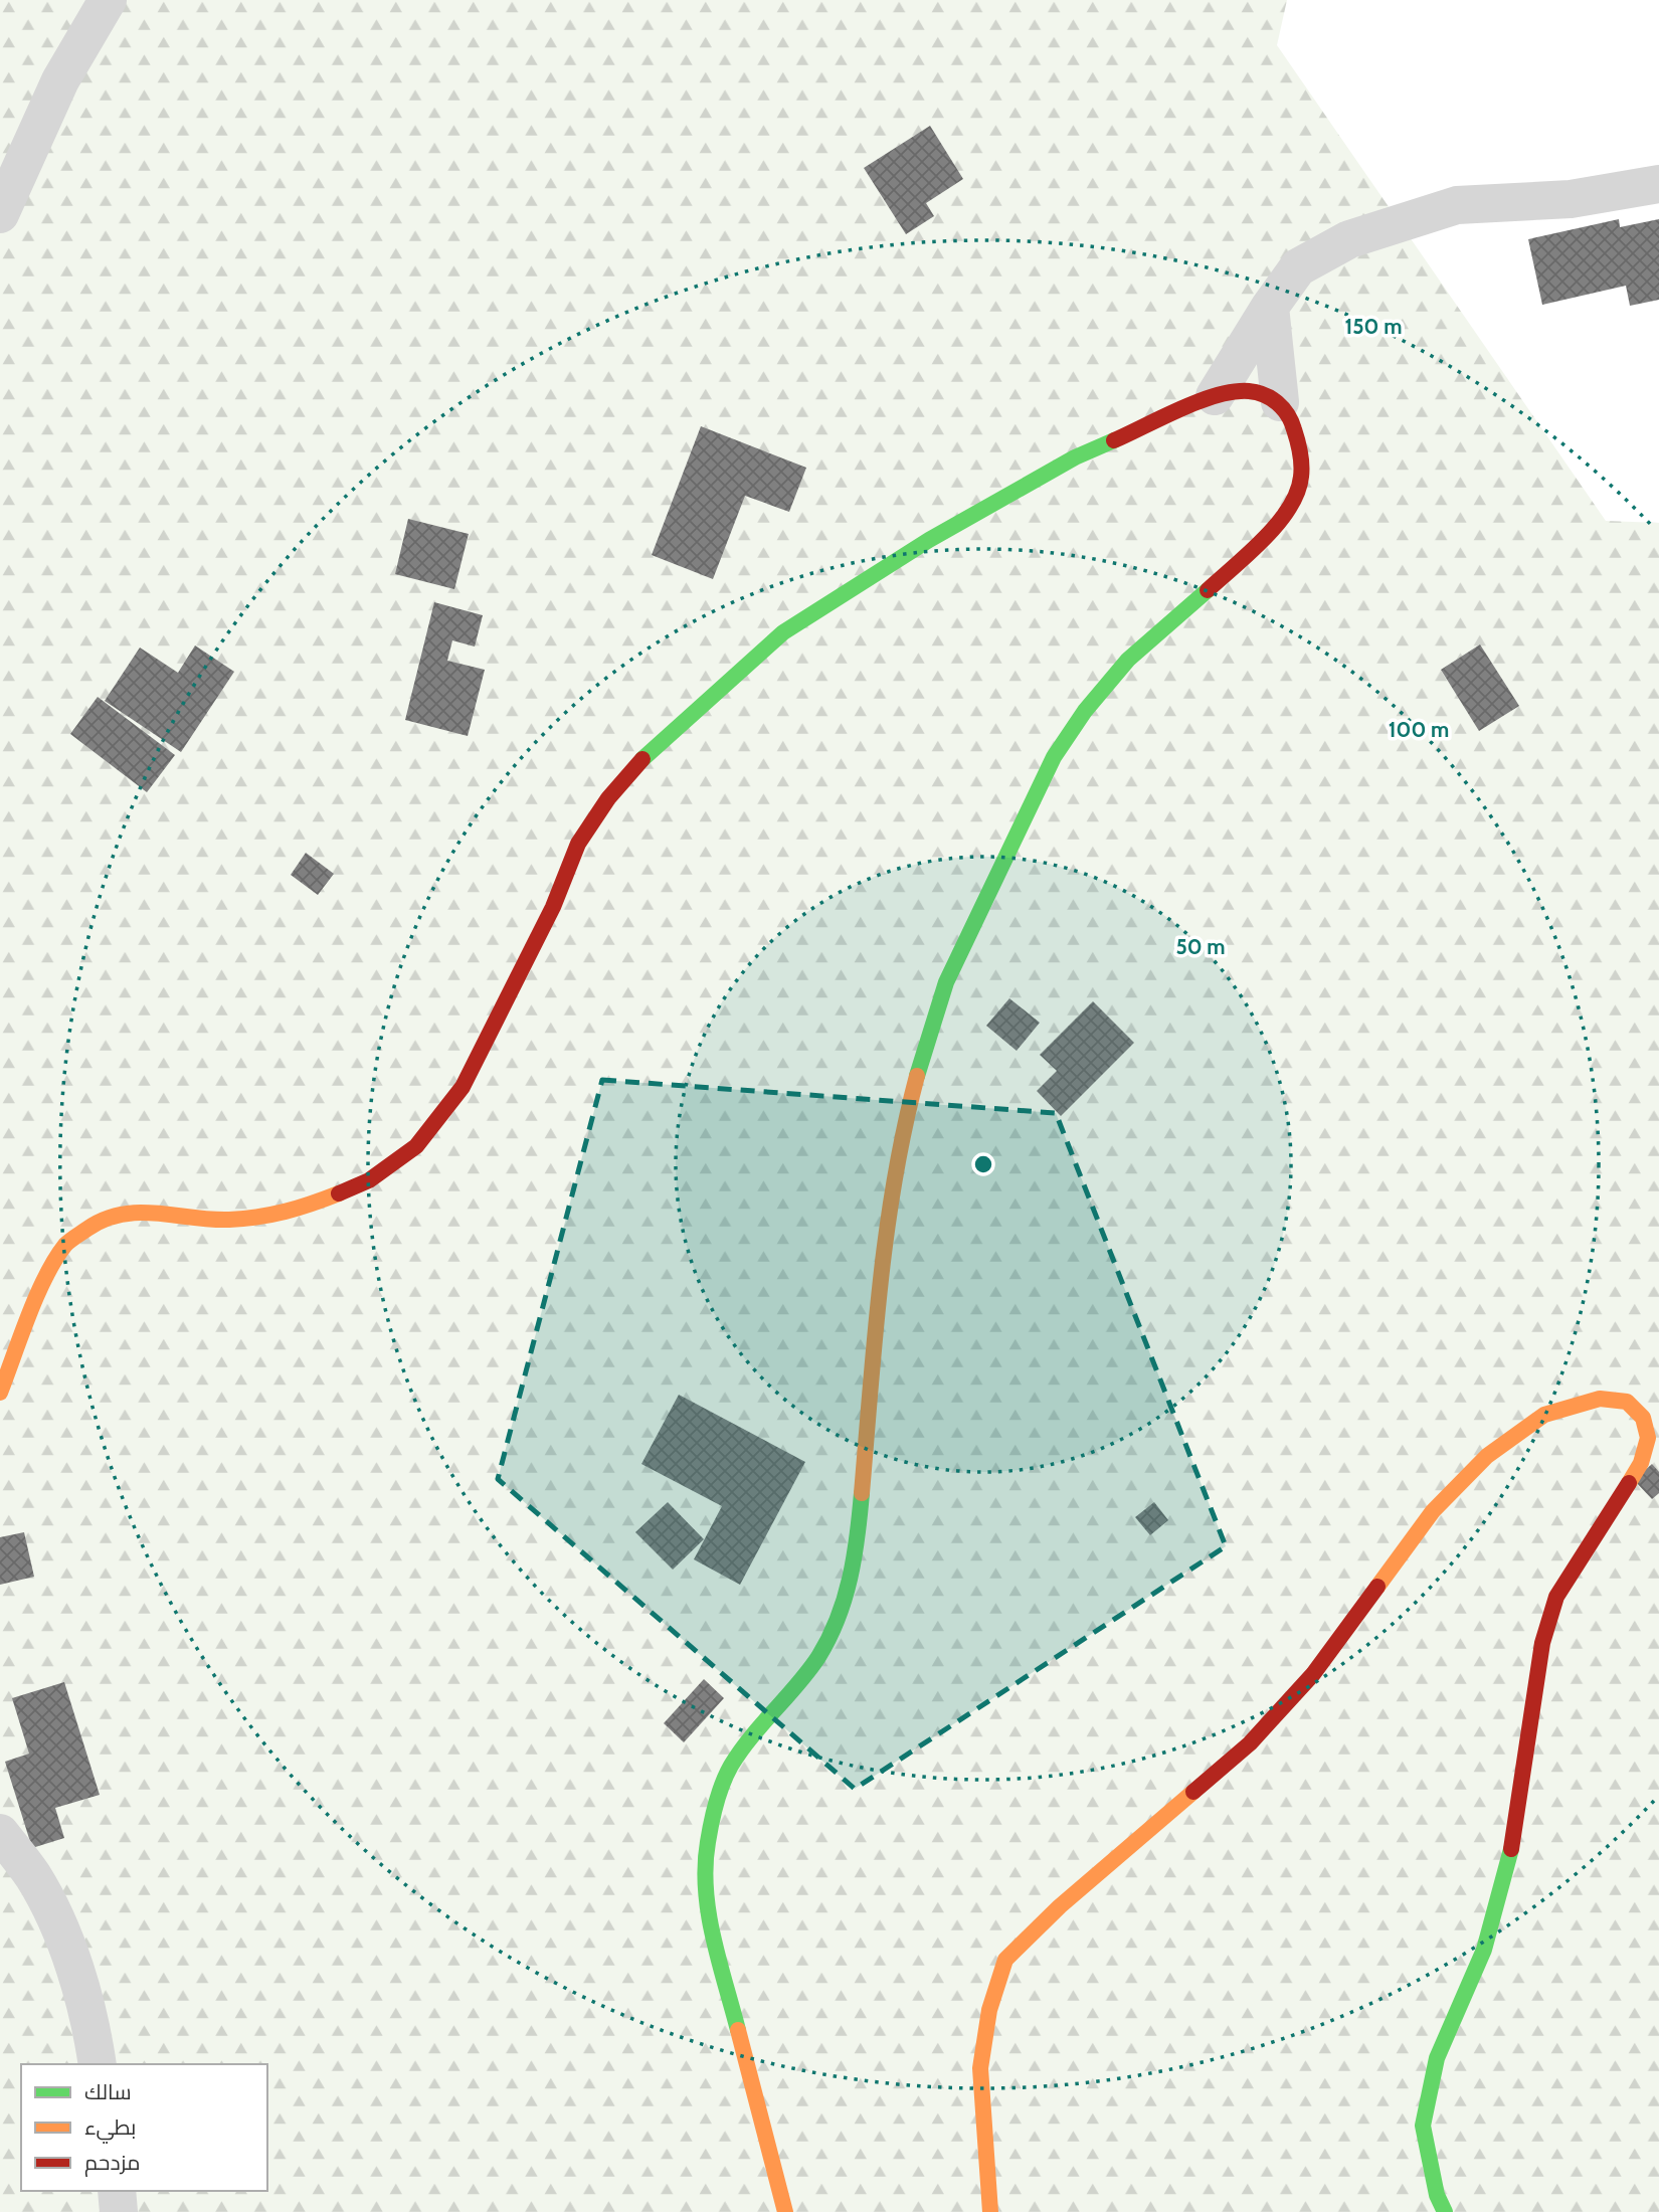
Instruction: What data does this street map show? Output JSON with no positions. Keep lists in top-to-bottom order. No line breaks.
{"legend":["سالك","بطيء","مزدحم"],"rings":["150 m","100 m","50 m"]}
